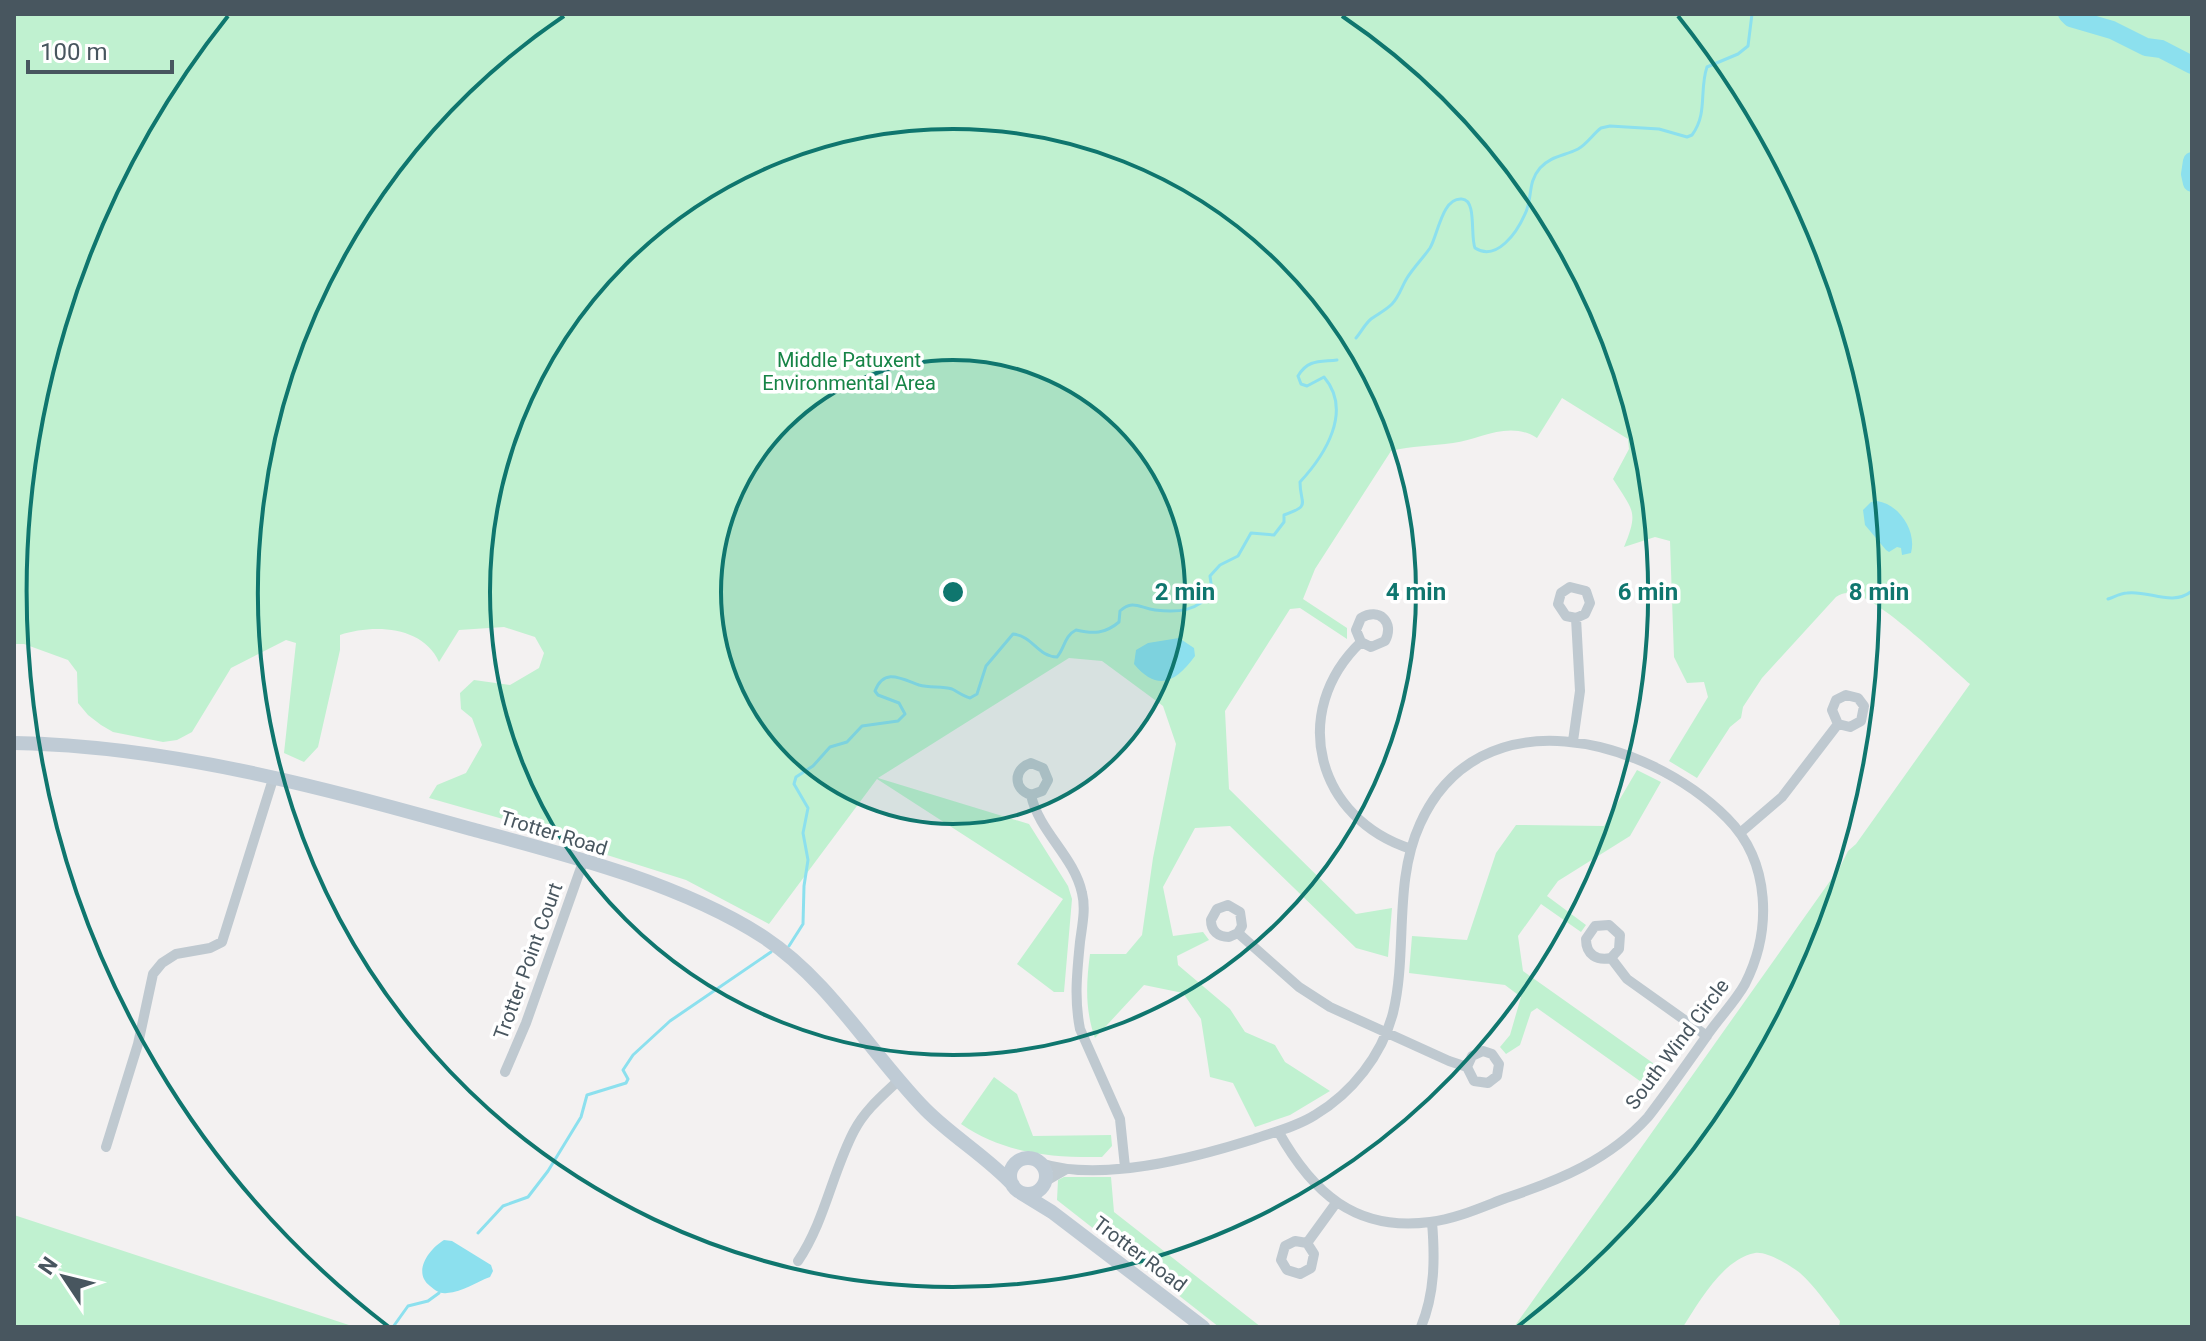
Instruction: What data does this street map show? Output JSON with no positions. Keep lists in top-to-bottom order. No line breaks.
{"streets":{"street":["Trotter Road","Trotter Point Court","South Wind Circle"]},"crossings":[["Trotter Road","Trotter Point Court"],["Trotter Road","South Wind Circle"]],"parks":["Middle Patuxent Environmental Area"],"scale_bar":"100 m","north":"top left","rings":["2 min","4 min","6 min","8 min"]}
